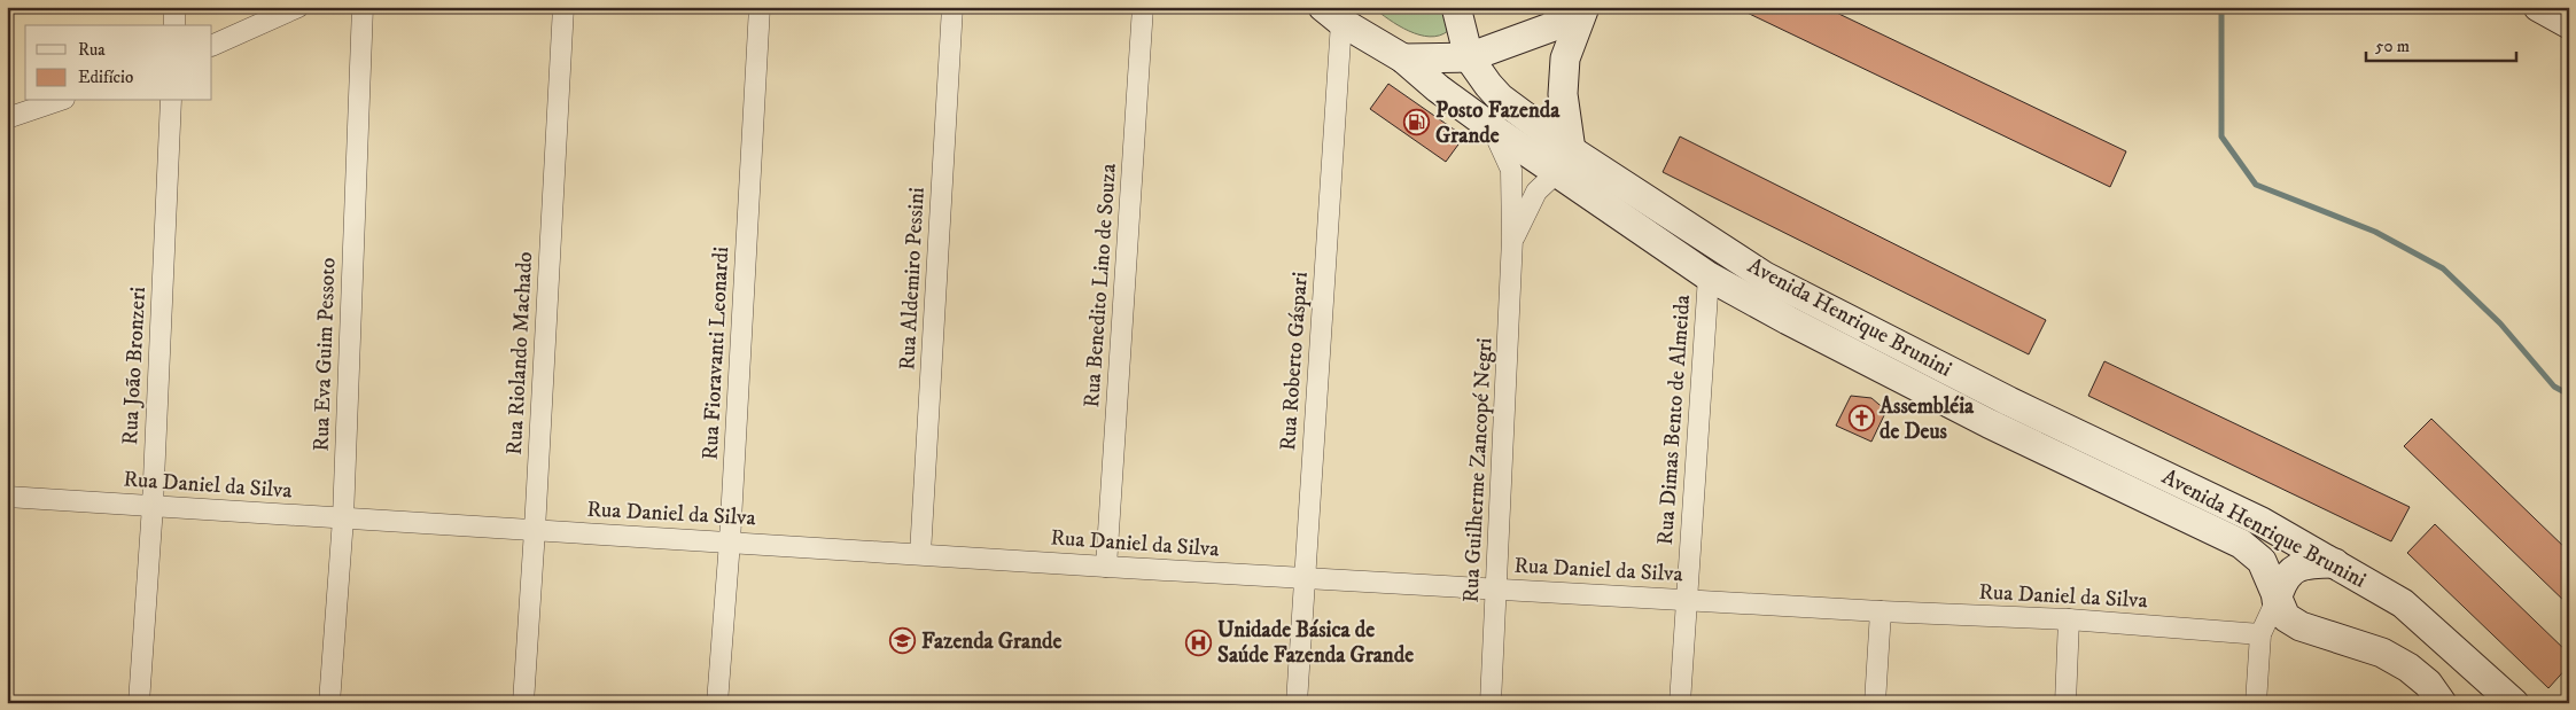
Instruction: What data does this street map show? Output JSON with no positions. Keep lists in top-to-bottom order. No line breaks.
{"streets":{"main road":["Avenida Henrique Brunini"],"street":["Rua Aldemiro Pessini","Rua Benedito Lino de Souza","Rua Riolando Machado","Rua Fioravanti Leonardi","Rua Eva Guim Pessoto","Rua Roberto Gáspari","Rua João Bronzeri","Rua Dimas Bento de Almeida","Rua Guilherme Zancopé Negri","Rua Daniel da Silva"]},"crossings":[["Rua Aldemiro Pessini","Rua Daniel da Silva"],["Rua Benedito Lino de Souza","Rua Daniel da Silva"],["Avenida Henrique Brunini","Rua Roberto Gáspari"],["Avenida Henrique Brunini","Rua Dimas Bento de Almeida"],["Avenida Henrique Brunini","Rua Guilherme Zancopé Negri"],["Rua Riolando Machado","Rua Daniel da Silva"],["Rua Fioravanti Leonardi","Rua Daniel da Silva"],["Rua Eva Guim Pessoto","Rua Daniel da Silva"],["Rua Roberto Gáspari","Rua Daniel da Silva"],["Rua João Bronzeri","Rua Daniel da Silva"],["Rua Dimas Bento de Almeida","Rua Daniel da Silva"],["Rua Guilherme Zancopé Negri","Rua Daniel da Silva"]],"places":{"fuel station":["Posto Fazenda Grande"],"church":["Assembléia de Deus"],"school or university":["Fazenda Grande"],"hospital":["Unidade Básica de Saúde Fazenda Grande"]},"legend":["Rua","Edifício"],"scale_bar":"50 m"}
